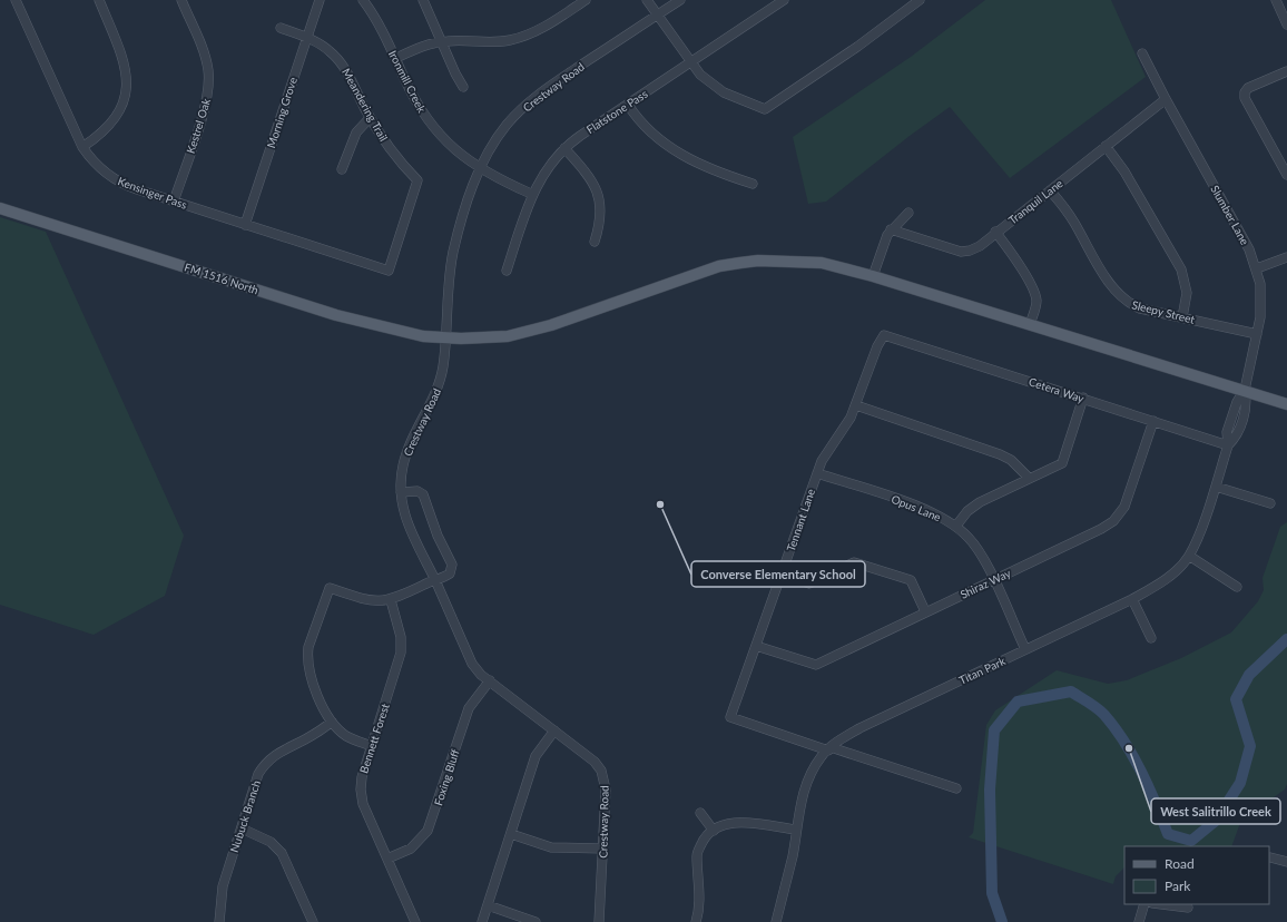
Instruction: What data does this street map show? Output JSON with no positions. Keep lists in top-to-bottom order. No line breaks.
{"streets":{"main road":["FM 1516 North"],"street":["Ironmill Creek","Crestway Road","Meandering Trail","Flatstone Pass","Morning Grove","Kestrel Oak","Kensinger Pass","Tranquil Lane","Slumber Lane","Sleepy Street","Cetera Way","Opus Lane","Tennant Lane","Shiraz Way","Titan Park","Bennett Forest","Foxing Bluff","Nubuck Branch"]},"crossings":[["Ironmill Creek","Crestway Road"],["Ironmill Creek","Flatstone Pass"],["Crestway Road","FM 1516 North"],["Crestway Road","Foxing Bluff"],["Meandering Trail","Morning Grove"],["Meandering Trail","Kensinger Pass"],["Morning Grove","Kensinger Pass"],["Kestrel Oak","Kensinger Pass"],["Tranquil Lane","Slumber Lane"],["Tranquil Lane","Sleepy Street"],["Slumber Lane","FM 1516 North"],["Slumber Lane","Sleepy Street"],["Slumber Lane","Cetera Way"],["Slumber Lane","Titan Park"],["Cetera Way","Tennant Lane"],["Cetera Way","Shiraz Way"],["Cetera Way","Titan Park"],["Opus Lane","Tennant Lane"],["Opus Lane","Shiraz Way"],["Opus Lane","Titan Park"],["Tennant Lane","Shiraz Way"],["Tennant Lane","Titan Park"],["Bennett Forest","Foxing Bluff"]],"places":["Converse Elementary School","West Salitrillo Creek"],"legend":["Road","Park"]}
